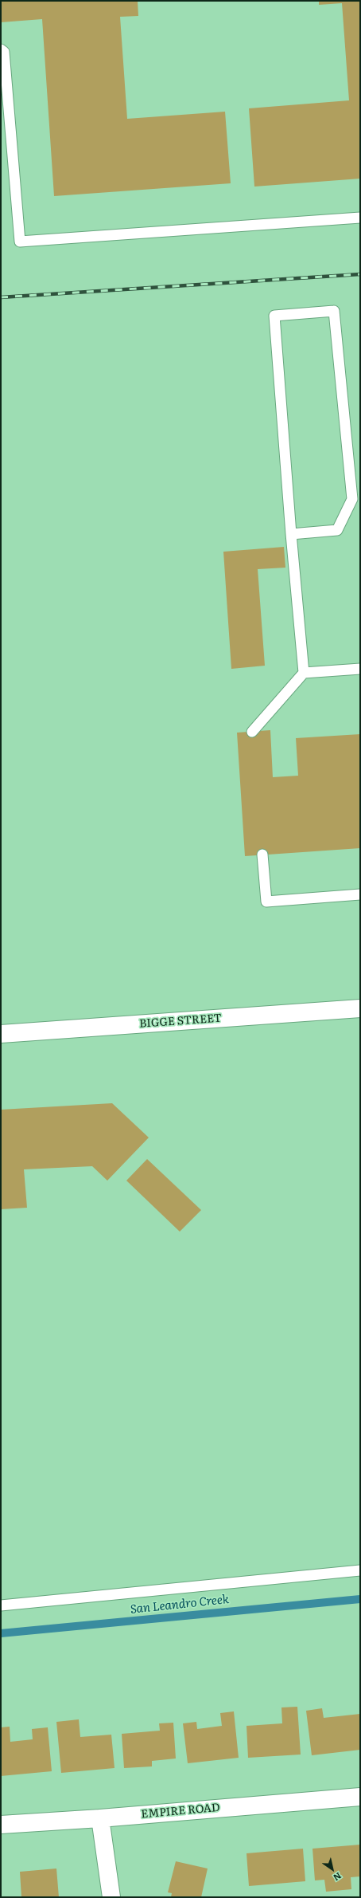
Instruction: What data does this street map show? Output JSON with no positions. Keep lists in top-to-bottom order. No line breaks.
{"streets":{"street":["BIGGE STREET","EMPIRE ROAD"]},"water":["San Leandro Creek"],"north":"bottom right"}
